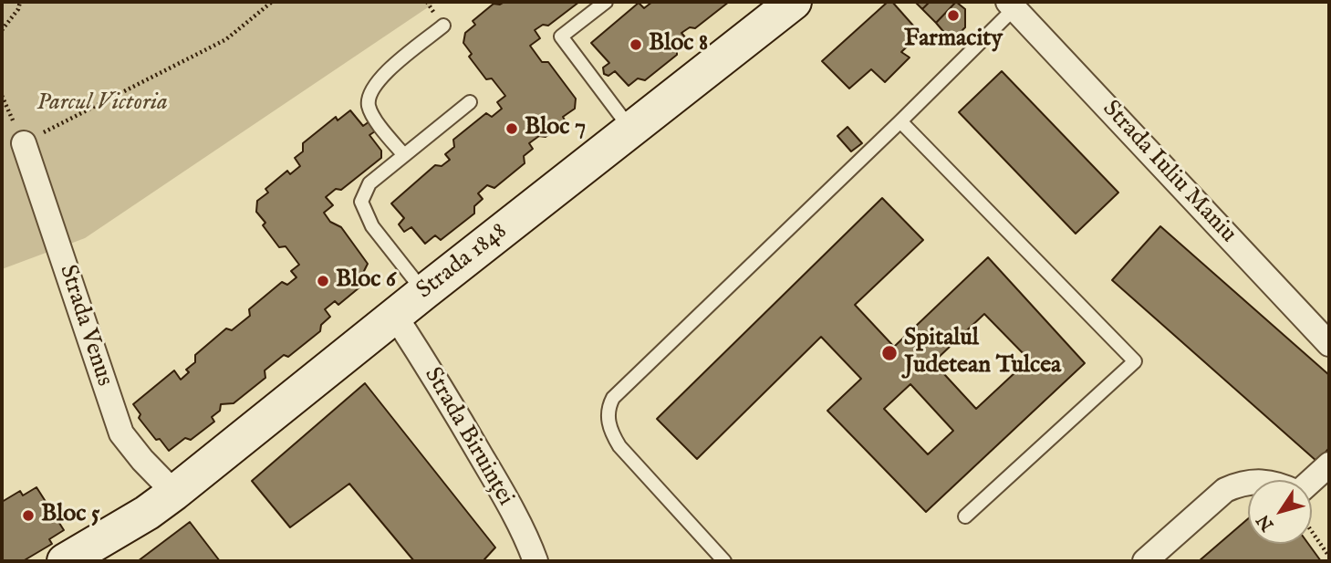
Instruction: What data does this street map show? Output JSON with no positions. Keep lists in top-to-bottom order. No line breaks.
{"streets":{"main road":["Strada 1848"],"street":["Strada Iuliu Maniu","Strada Venus","Strada Biruinței"]},"crossings":[["Strada 1848","Strada Venus"],["Strada 1848","Strada Biruinței"]],"parks":["Parcul Victoria"],"places":["Farmacity","Bloc 8","Bloc 7","Bloc 6","Spitalul Judetean Tulcea","Bloc 5"],"north":"bottom left"}
